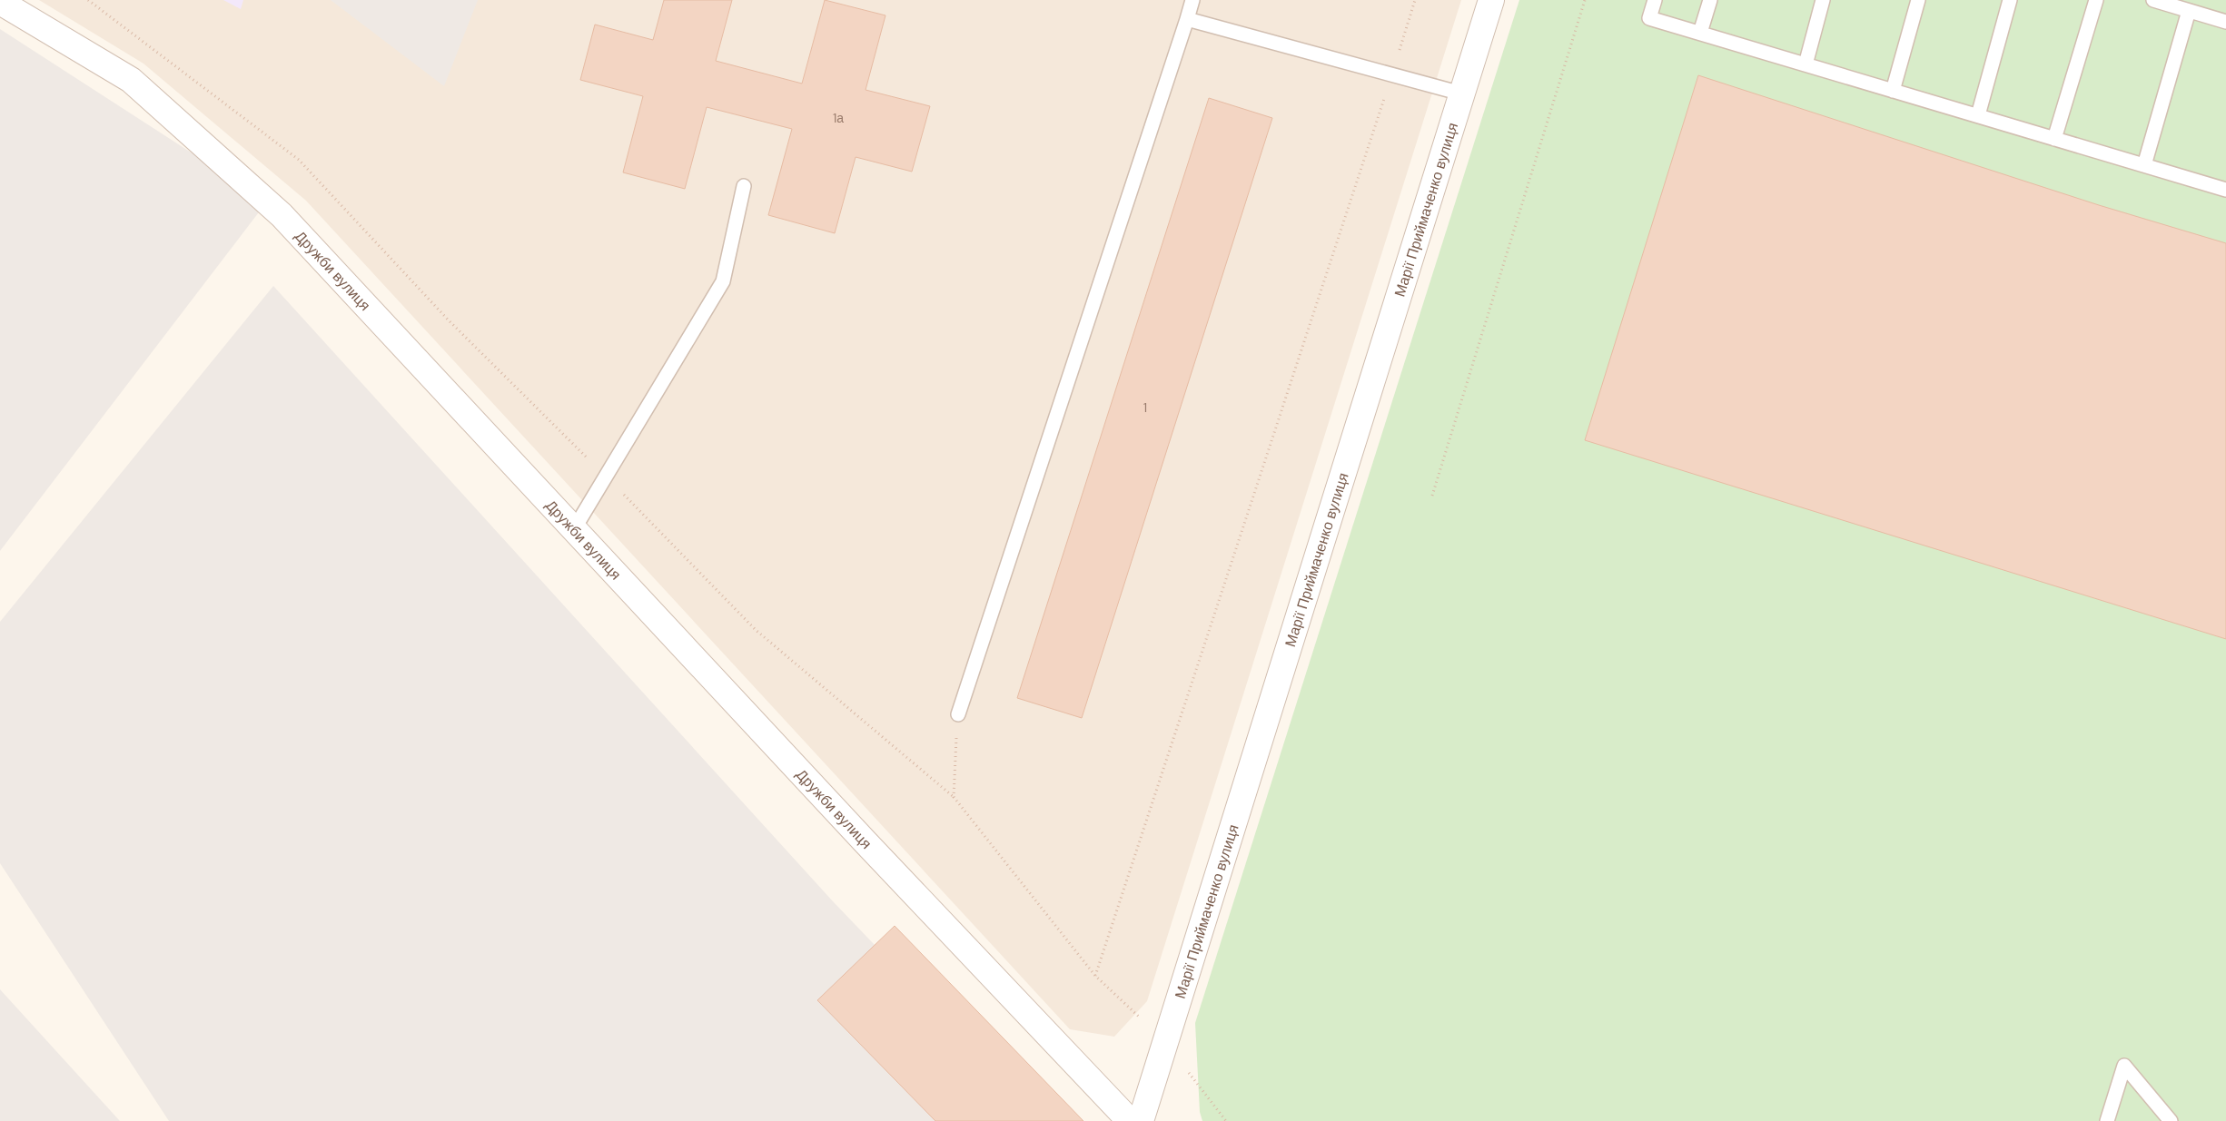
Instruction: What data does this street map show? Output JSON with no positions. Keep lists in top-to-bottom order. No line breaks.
{"streets":{"street":["Марії Приймаченко вулиця","Дружби вулиця"]},"house_numbers":["1а","1"]}
